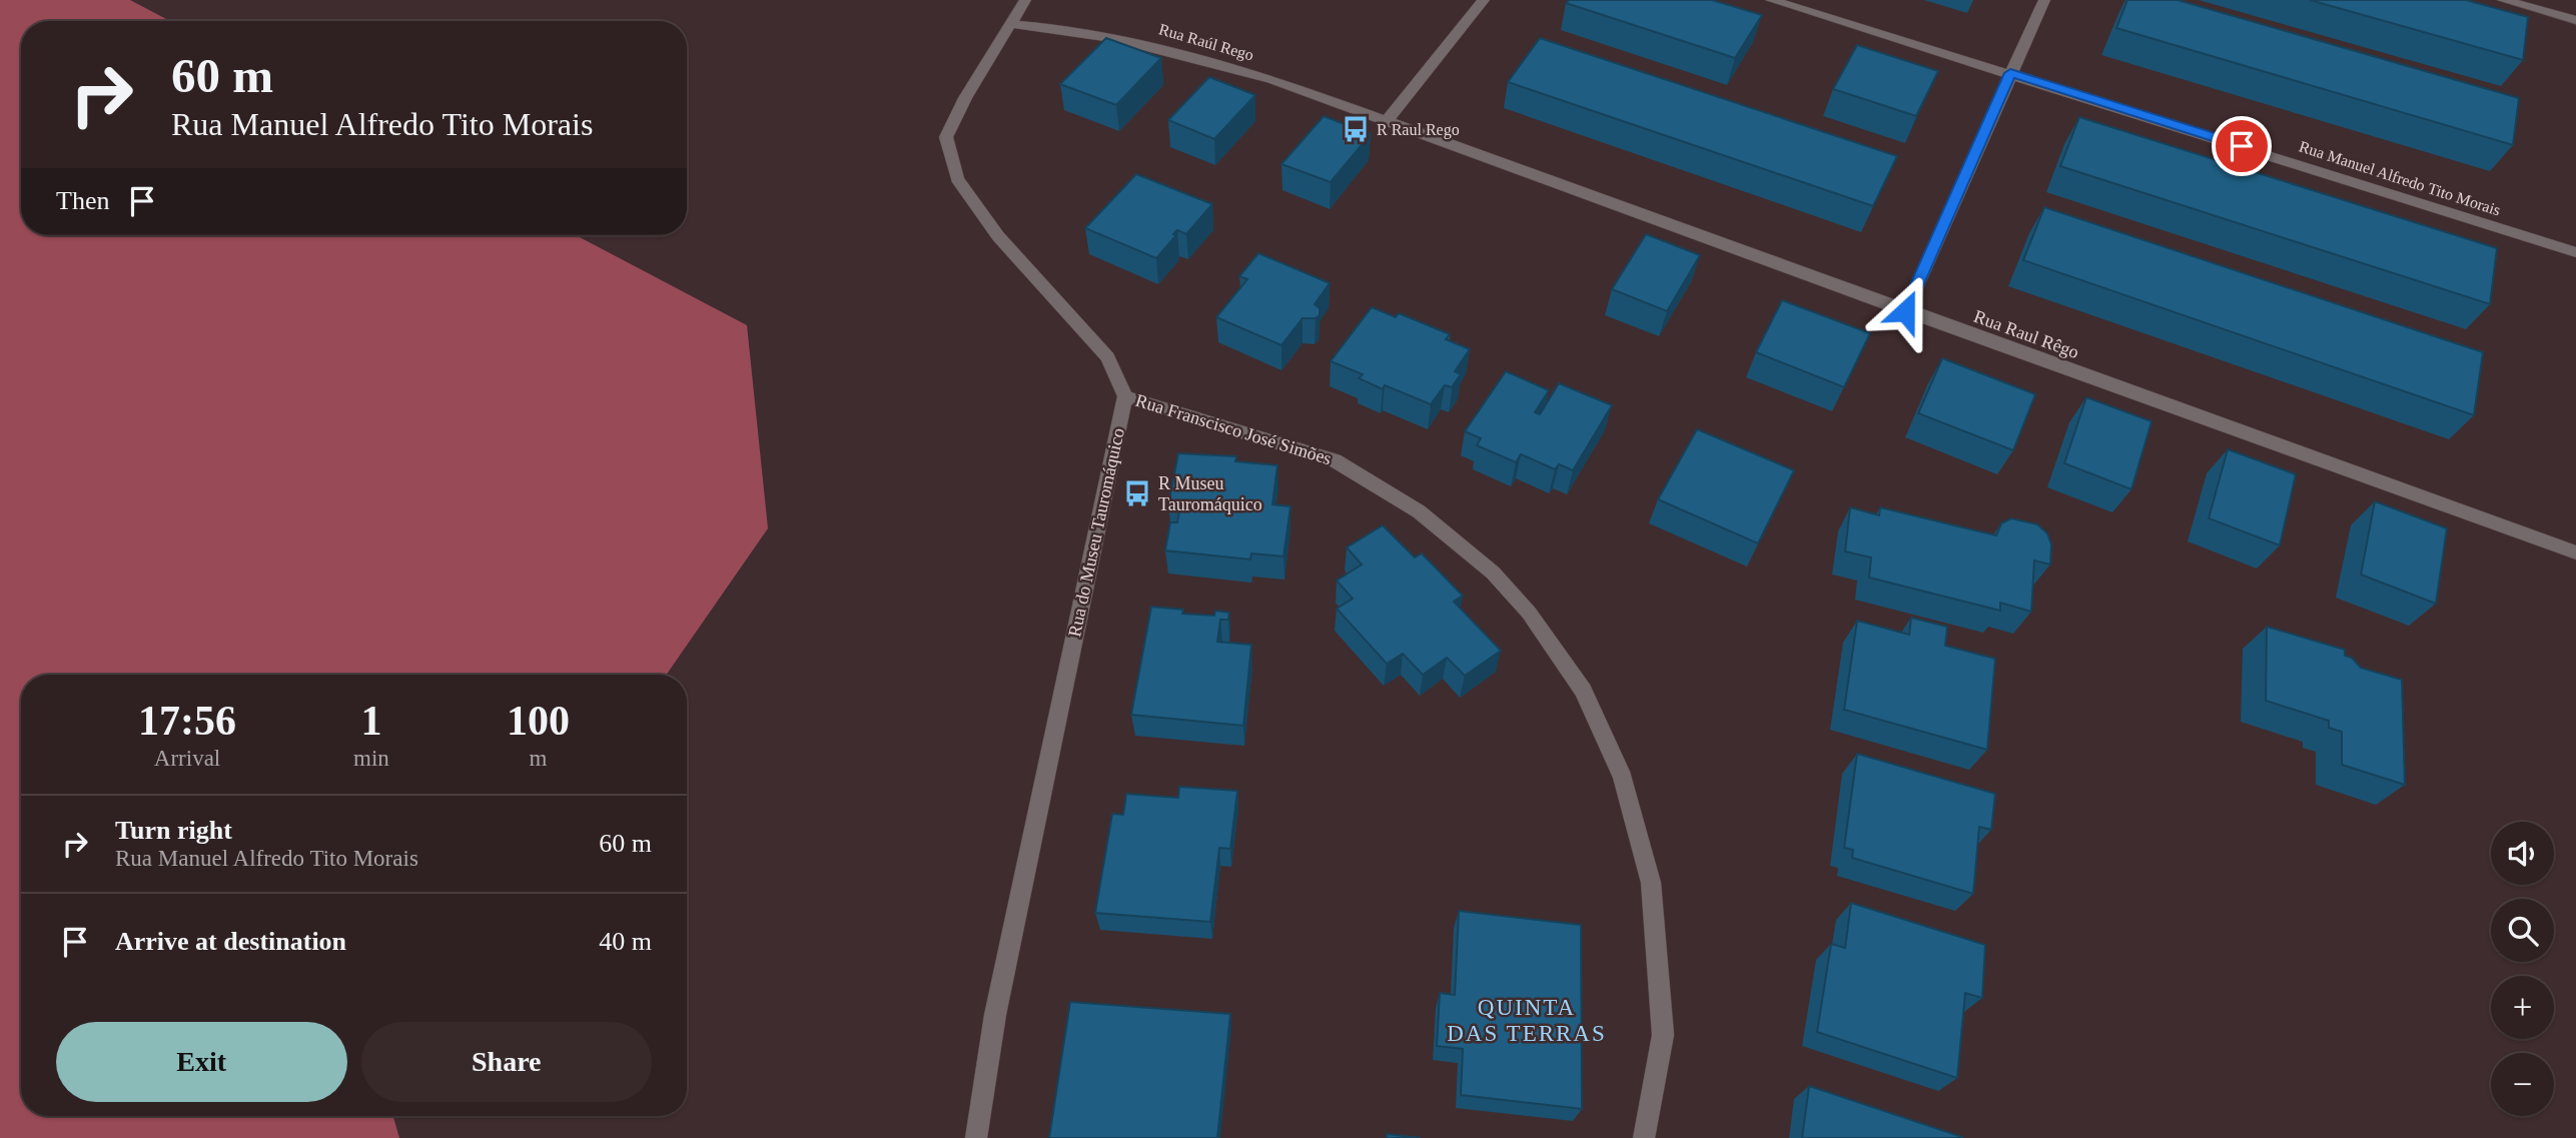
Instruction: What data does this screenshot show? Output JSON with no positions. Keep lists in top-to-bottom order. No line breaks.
{"streets":{"street":["Rua Raúl Rego","Rua Manuel Alfredo Tito Morais","Rua Raul Rêgo","Rua Franscisco José Simões","Rua do Museu Tauromáquico"]},"crossings":[["Rua Raúl Rego","Rua Raul Rêgo"],["Rua Franscisco José Simões","Rua do Museu Tauromáquico"]],"districts":["QUINTA DAS TERRAS"],"places":{"bus stop":["R Raul Rego","R Museu Tauromáquico"]},"page":{"turn":["60 m","Rua Manuel Alfredo Tito Morais"],"then":"Then","eta":["17:56","Arrival","1","min","100","m"],"list":[{"name":"Turn right","note":"Rua Manuel Alfredo Tito Morais","value":"60 m"},{"name":"Arrive at destination","value":"40 m"}],"map_buttons":["+","−"],"buttons":["Exit","Share"]}}
